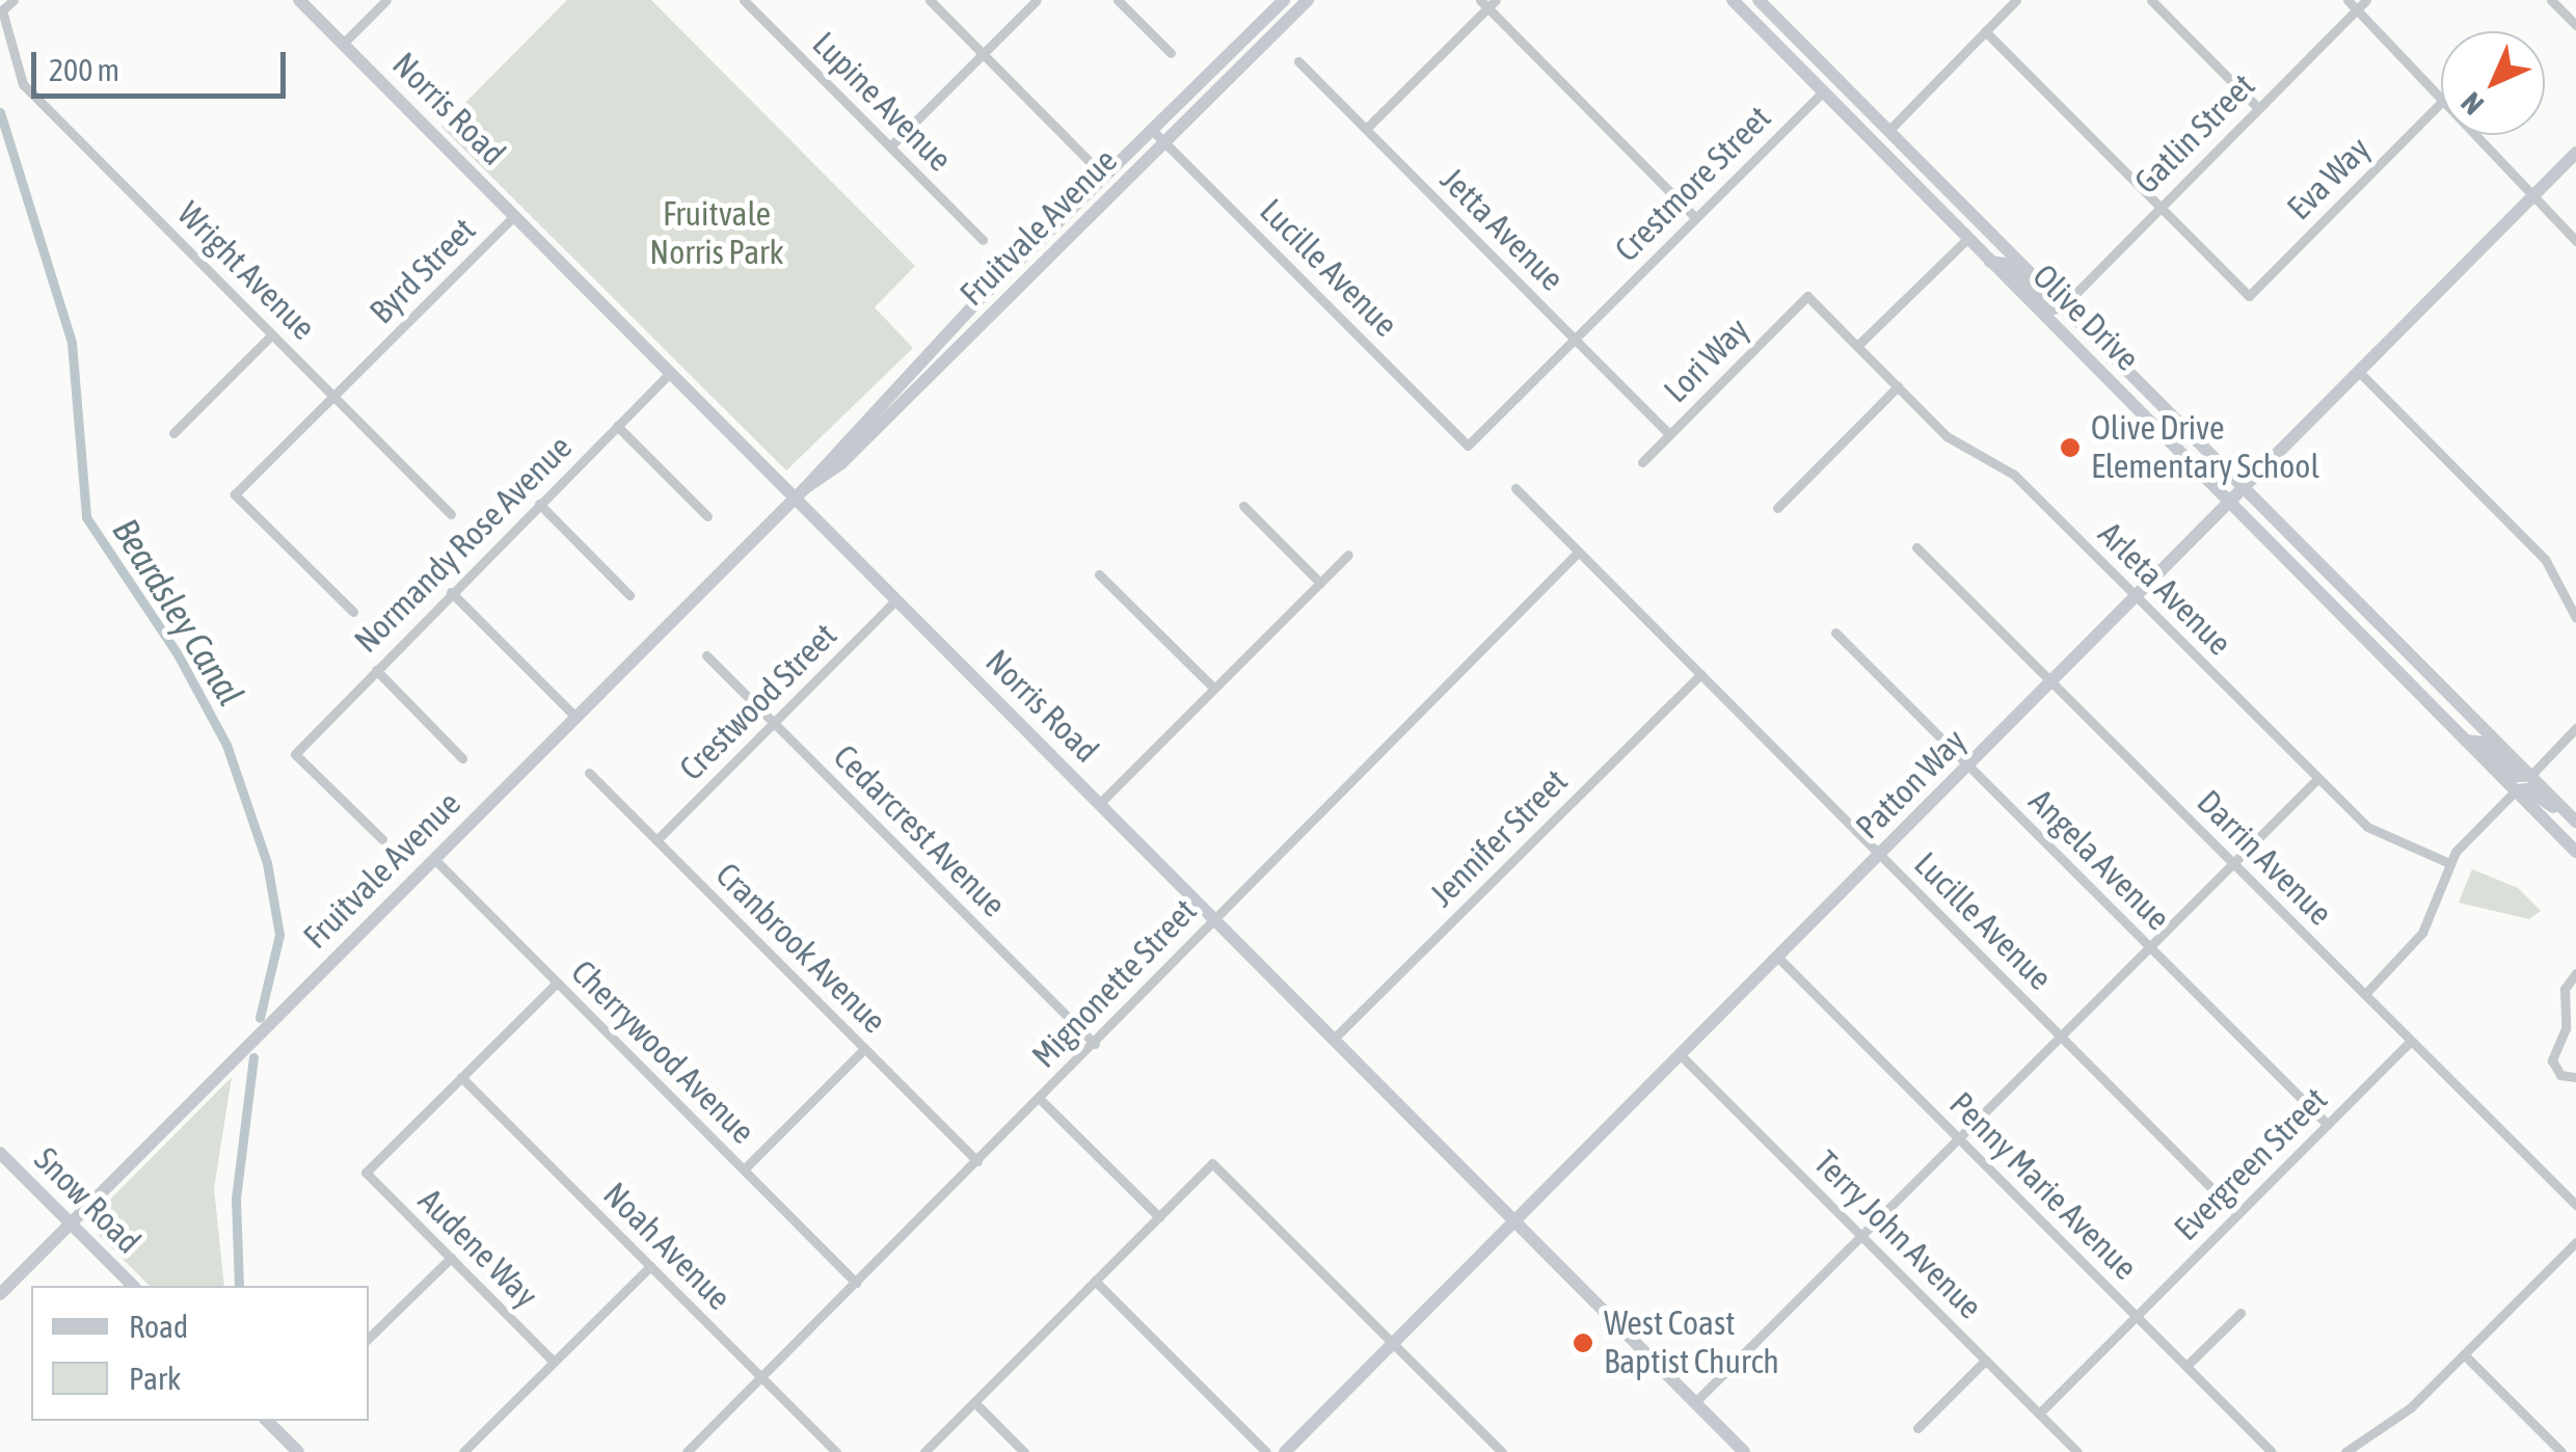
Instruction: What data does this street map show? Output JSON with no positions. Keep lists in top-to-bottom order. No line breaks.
{"streets":{"main road":["Norris Road","Fruitvale Avenue","Olive Drive","Patton Way","Snow Road"],"street":["Lupine Avenue","Gatlin Street","Eva Way","Crestmore Street","Jetta Avenue","Lucille Avenue","Wright Avenue","Byrd Street","Lori Way","Normandy Rose Avenue","Arleta Avenue","Crestwood Street","Cedarcrest Avenue","Jennifer Street","Darrin Avenue","Angela Avenue","Cranbrook Avenue","Mignonette Street","Cherrywood Avenue","Evergreen Street","Penny Marie Avenue","Terry John Avenue","Noah Avenue","Audene Way"]},"crossings":[["Norris Road","Fruitvale Avenue"],["Norris Road","Byrd Street"],["Norris Road","Normandy Rose Avenue"],["Norris Road","Crestwood Street"],["Norris Road","Patton Way"],["Norris Road","Jennifer Street"],["Norris Road","Mignonette Street"],["Gatlin Street","Eva Way"],["Gatlin Street","Olive Drive"],["Crestmore Street","Jetta Avenue"],["Crestmore Street","Lucille Avenue"],["Crestmore Street","Olive Drive"],["Fruitvale Avenue","Lucille Avenue"],["Fruitvale Avenue","Cherrywood Avenue"],["Fruitvale Avenue","Snow Road"],["Jetta Avenue","Lori Way"],["Lucille Avenue","Patton Way"],["Lucille Avenue","Jennifer Street"],["Lucille Avenue","Mignonette Street"],["Lucille Avenue","Evergreen Street"],["Wright Avenue","Byrd Street"],["Olive Drive","Patton Way"],["Lori Way","Arleta Avenue"],["Arleta Avenue","Patton Way"],["Crestwood Street","Cedarcrest Avenue"],["Crestwood Street","Cranbrook Avenue"],["Patton Way","Darrin Avenue"],["Patton Way","Angela Avenue"],["Patton Way","Penny Marie Avenue"],["Patton Way","Terry John Avenue"],["Cedarcrest Avenue","Mignonette Street"],["Darrin Avenue","Evergreen Street"],["Angela Avenue","Evergreen Street"],["Cranbrook Avenue","Mignonette Street"],["Mignonette Street","Cherrywood Avenue"],["Mignonette Street","Noah Avenue"],["Evergreen Street","Penny Marie Avenue"],["Evergreen Street","Terry John Avenue"],["Noah Avenue","Audene Way"]],"water":["Beardsley Canal"],"parks":["Fruitvale Norris Park"],"places":["Olive Drive Elementary School","West Coast Baptist Church"],"legend":["Road","Park"],"scale_bar":"200 m","north":"bottom left"}
